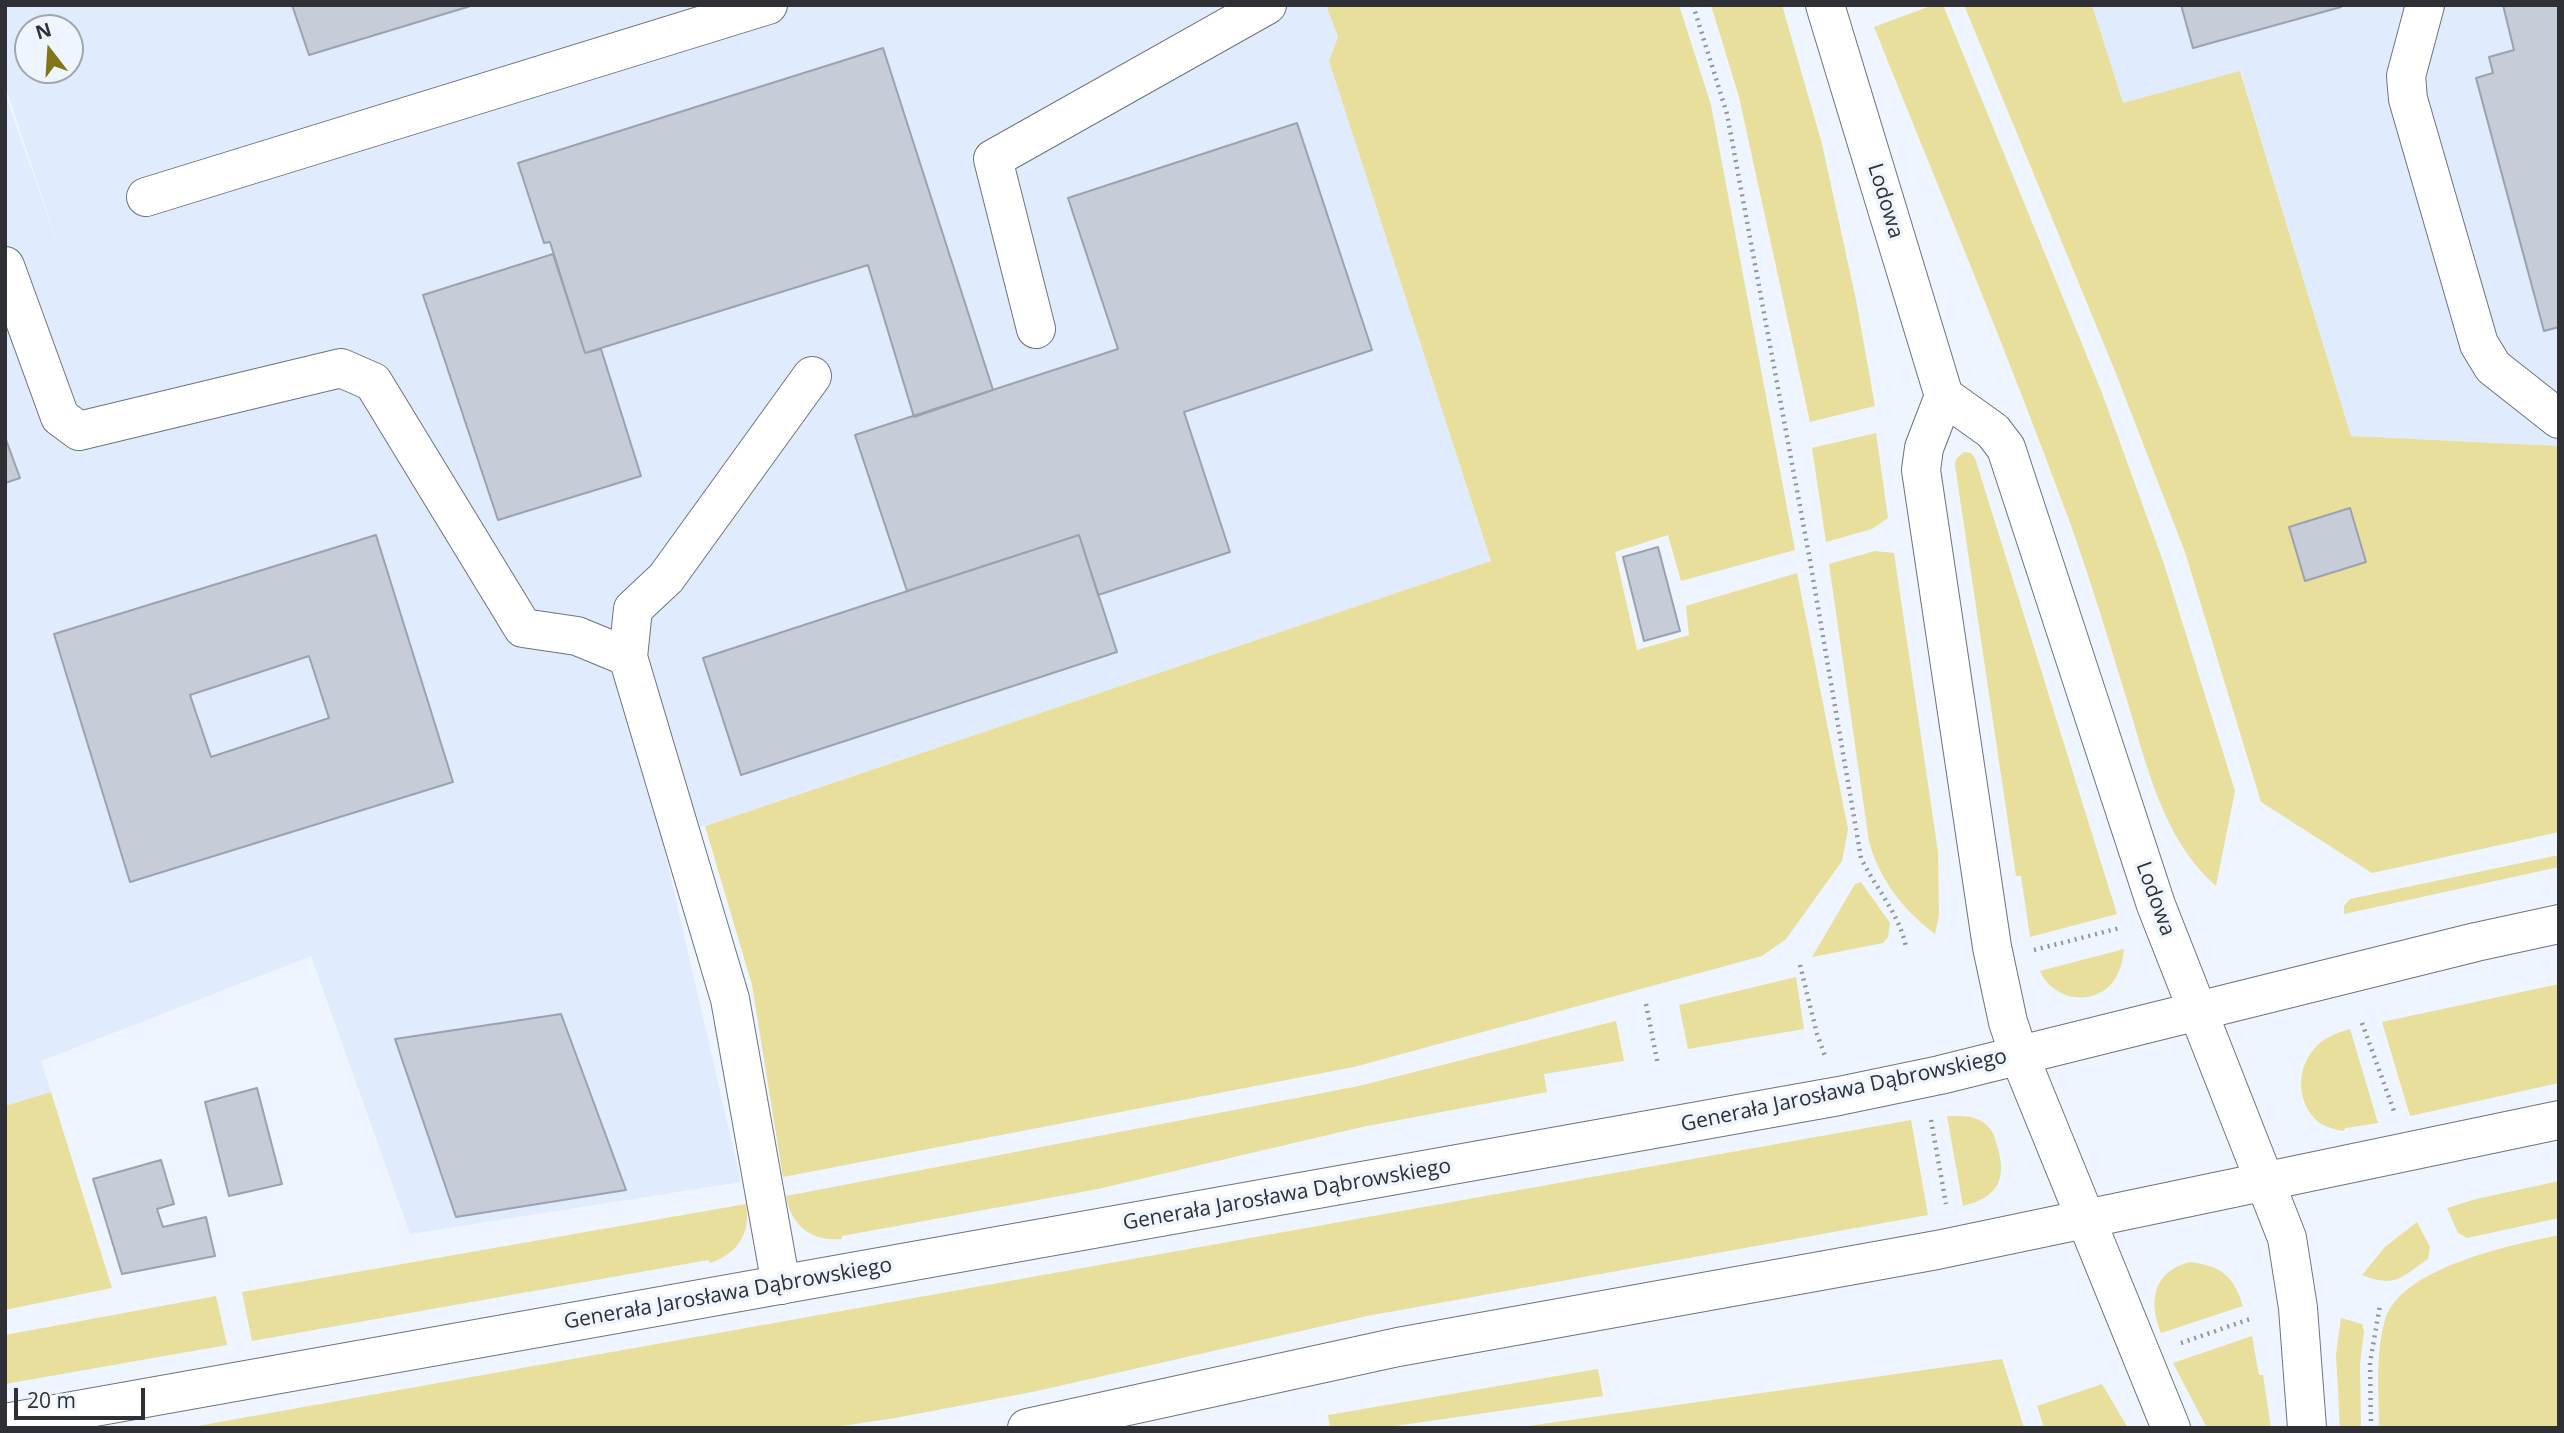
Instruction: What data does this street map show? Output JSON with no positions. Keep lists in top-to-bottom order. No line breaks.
{"streets":{"main road":["Lodowa","Generała Jarosława Dąbrowskiego"]},"crossings":[["Lodowa","Generała Jarosława Dąbrowskiego"]],"scale_bar":"20 m","north":"top"}
